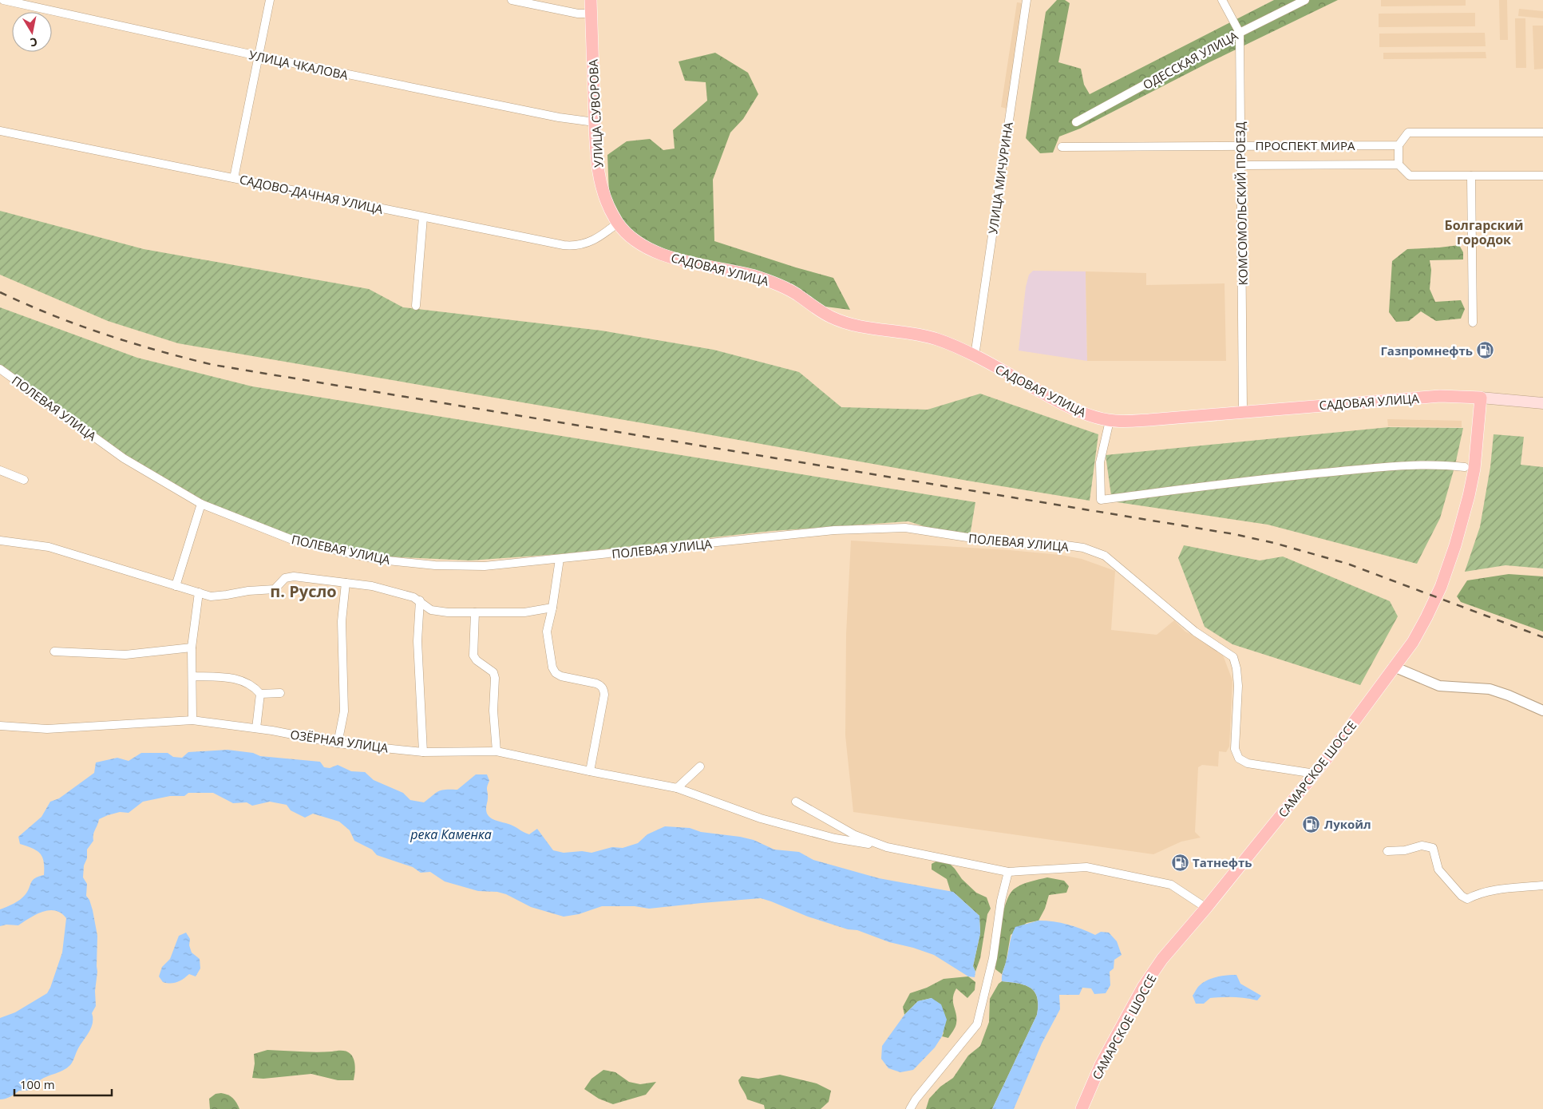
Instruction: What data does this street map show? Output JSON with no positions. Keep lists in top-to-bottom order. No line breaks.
{"streets":{"main road":["УЛИЦА СУВОРОВА","САДОВАЯ УЛИЦА","САМАРСКОЕ ШОССЕ"],"street":["ОДЕССКАЯ УЛИЦА","УЛИЦА ЧКАЛОВА","ПРОСПЕКТ МИРА","УЛИЦА МИЧУРИНА","САДОВО-ДАЧНАЯ УЛИЦА","КОМСОМОЛЬСКИЙ ПРОЕЗД","ПОЛЕВАЯ УЛИЦА","ОЗЁРНАЯ УЛИЦА"]},"crossings":[["ОДЕССКАЯ УЛИЦА","КОМСОМОЛЬСКИЙ ПРОЕЗД"],["УЛИЦА ЧКАЛОВА","УЛИЦА СУВОРОВА"],["УЛИЦА СУВОРОВА","САДОВО-ДАЧНАЯ УЛИЦА"],["УЛИЦА СУВОРОВА","САДОВАЯ УЛИЦА"],["ПРОСПЕКТ МИРА","КОМСОМОЛЬСКИЙ ПРОЕЗД"],["УЛИЦА МИЧУРИНА","САДОВАЯ УЛИЦА"],["САДОВО-ДАЧНАЯ УЛИЦА","САДОВАЯ УЛИЦА"],["КОМСОМОЛЬСКИЙ ПРОЕЗД","САДОВАЯ УЛИЦА"],["САДОВАЯ УЛИЦА","САМАРСКОЕ ШОССЕ"],["ПОЛЕВАЯ УЛИЦА","САМАРСКОЕ ШОССЕ"]],"districts":["Болгарский городок","п. Русло"],"water":["река Каменка"],"places":{"fuel station":["Газпромнефть","Лукойл","Татнефть"]},"scale_bar":"100 m","north":"bottom"}
